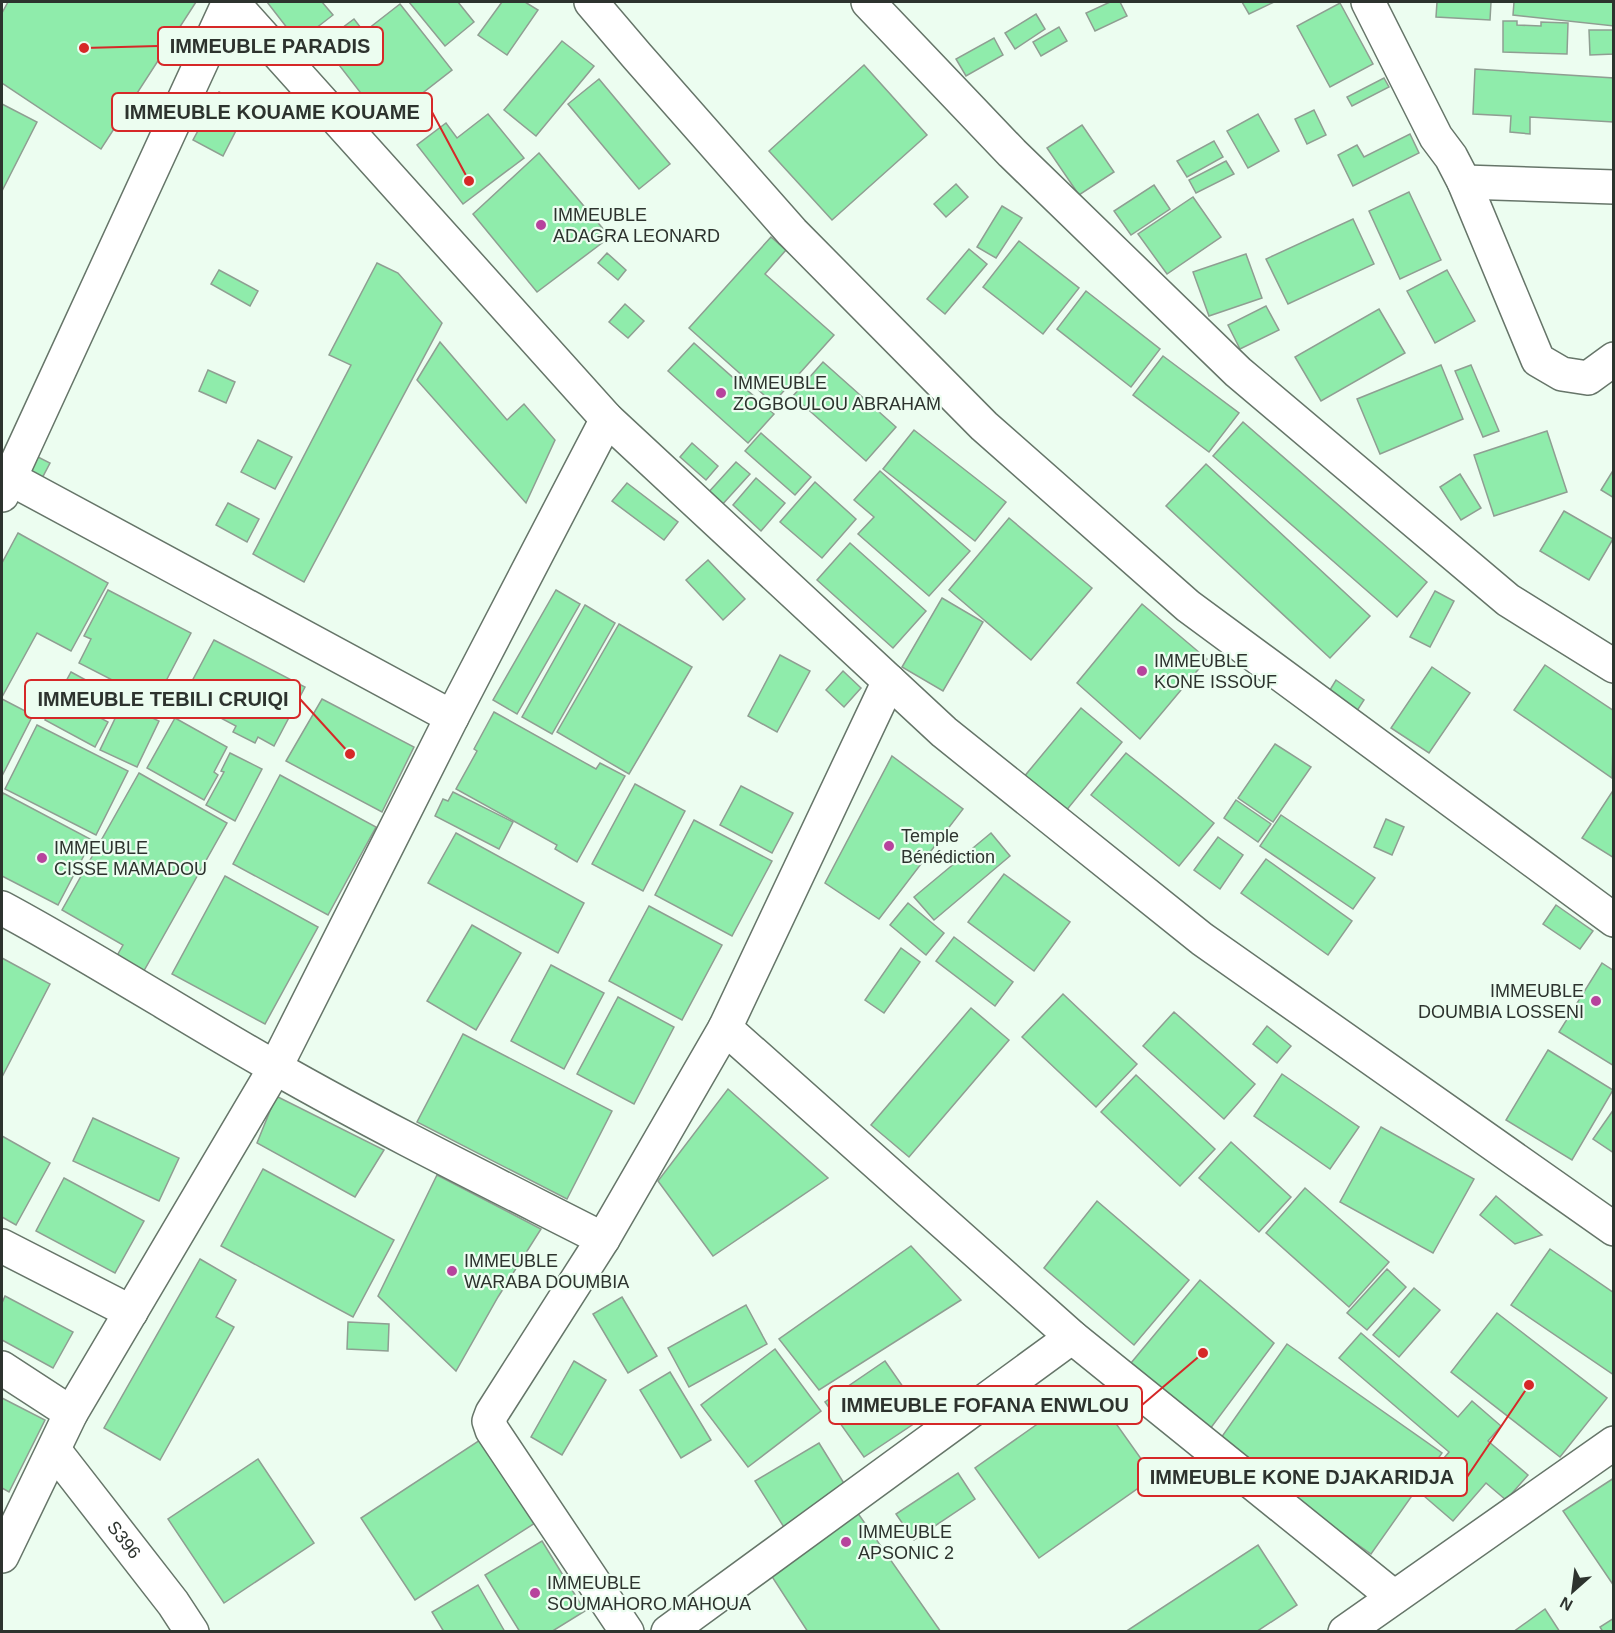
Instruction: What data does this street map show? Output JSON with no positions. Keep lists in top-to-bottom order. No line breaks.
{"streets":{"street":["S396"]},"places":["IMMEUBLE PARADIS","IMMEUBLE KOUAME KOUAME","IMMEUBLE ADAGRA LEONARD","IMMEUBLE ZOGBOULOU ABRAHAM","IMMEUBLE KONE ISSOUF","IMMEUBLE TEBILI CRUIQI","Temple Bénédiction","IMMEUBLE CISSE MAMADOU","IMMEUBLE DOUMBIA LOSSENI","IMMEUBLE WARABA DOUMBIA","IMMEUBLE FOFANA ENWLOU","IMMEUBLE KONE DJAKARIDJA","IMMEUBLE APSONIC 2","IMMEUBLE SOUMAHORO MAHOUA"],"north":"bottom left"}
